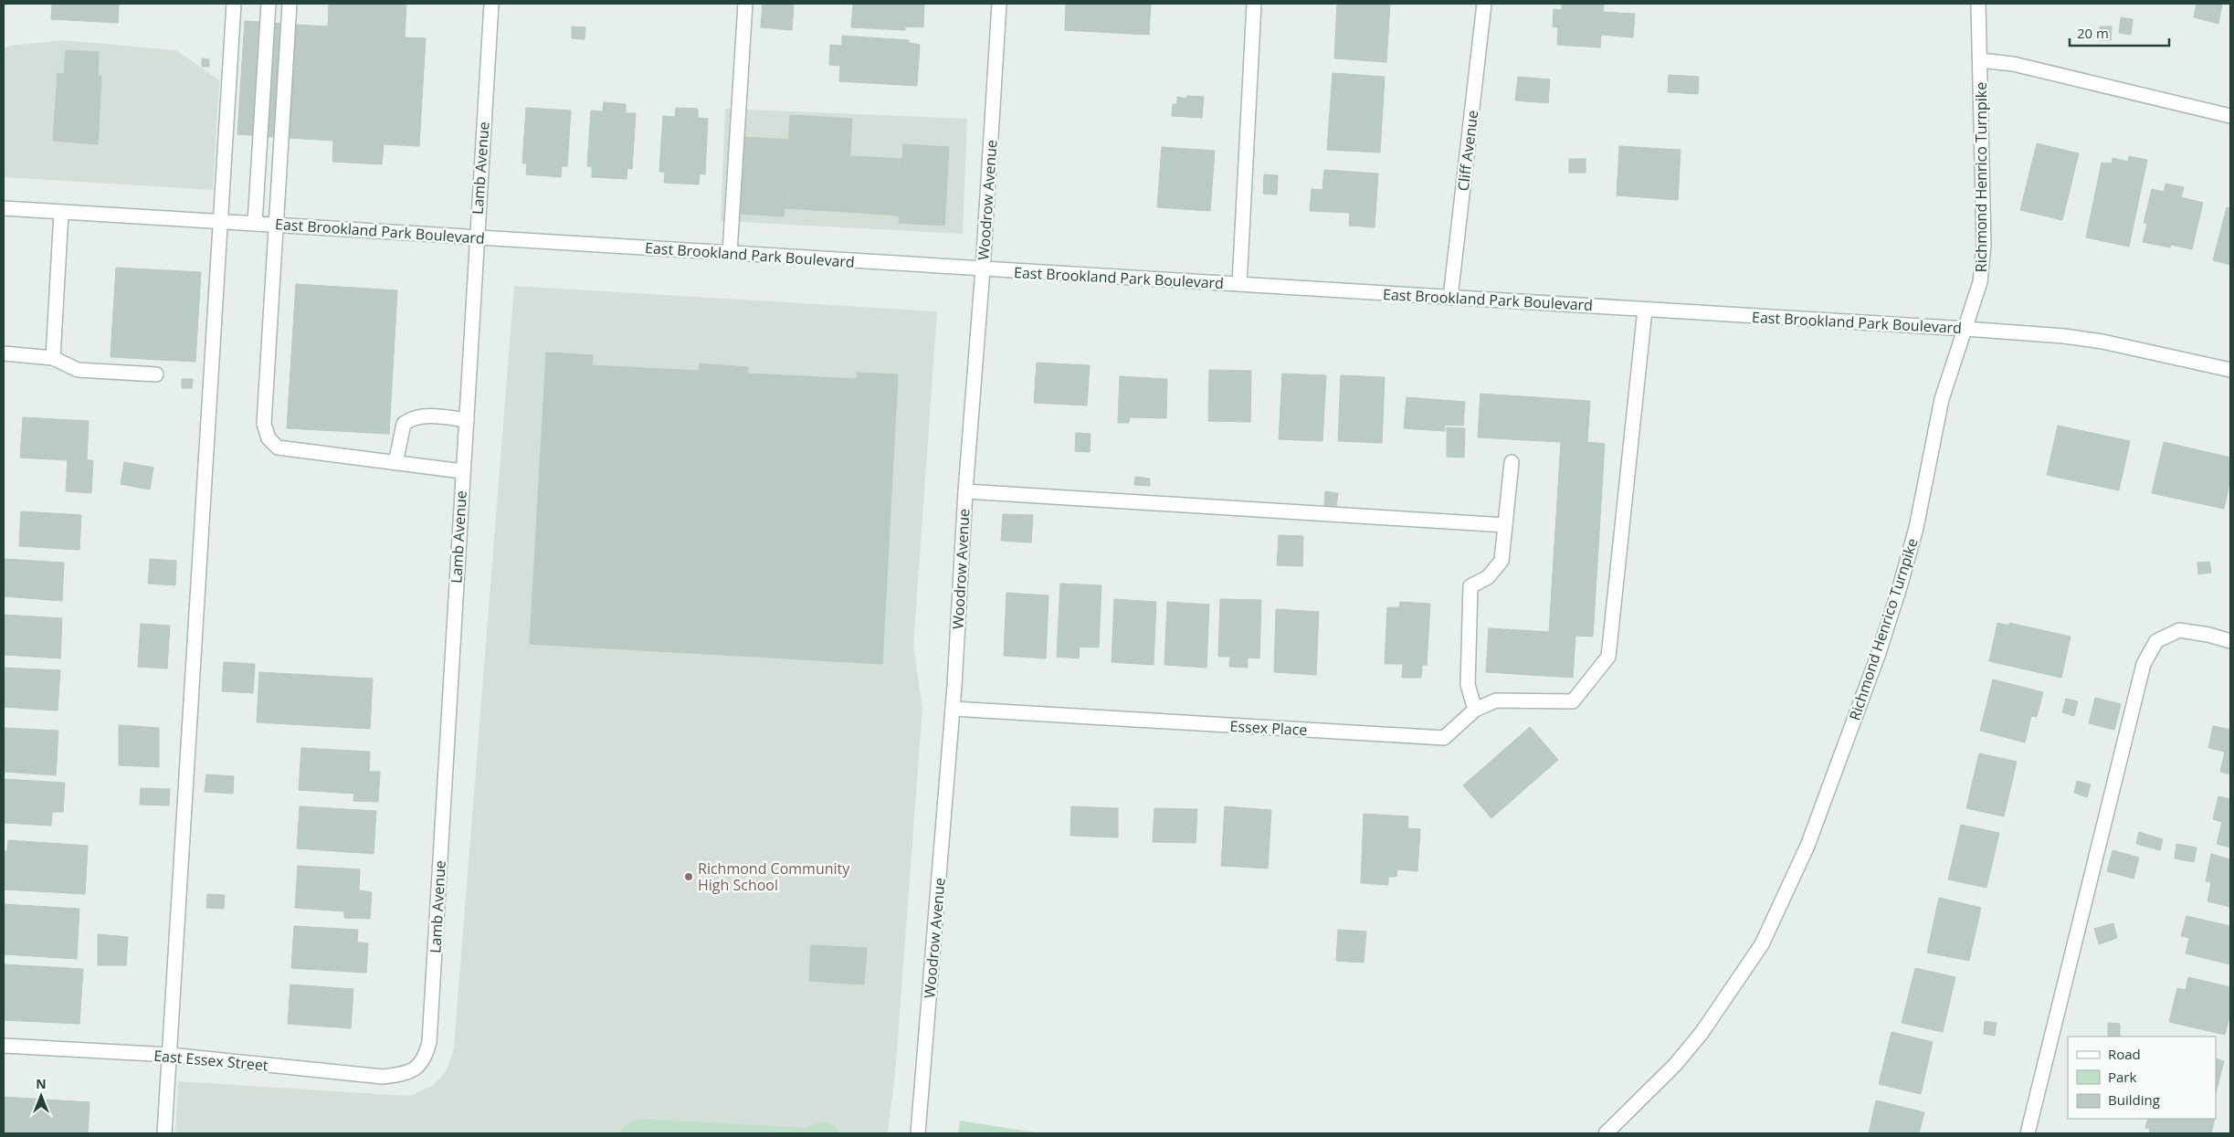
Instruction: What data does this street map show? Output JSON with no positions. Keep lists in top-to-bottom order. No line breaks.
{"streets":{"street":["Cliff Avenue","Lamb Avenue","Richmond Henrico Turnpike","Woodrow Avenue","East Brookland Park Boulevard","Essex Place","East Essex Street"]},"crossings":[["Cliff Avenue","East Brookland Park Boulevard"],["Lamb Avenue","East Brookland Park Boulevard"],["Lamb Avenue","East Essex Street"],["Richmond Henrico Turnpike","East Brookland Park Boulevard"],["Woodrow Avenue","East Brookland Park Boulevard"],["Woodrow Avenue","Essex Place"],["East Brookland Park Boulevard","Essex Place"]],"places":["Richmond Community High School"],"legend":["Road","Park","Building"],"scale_bar":"20 m","north":"top"}
